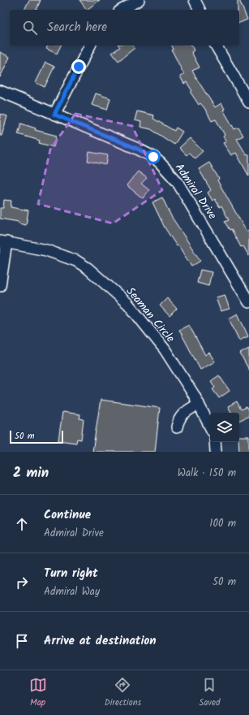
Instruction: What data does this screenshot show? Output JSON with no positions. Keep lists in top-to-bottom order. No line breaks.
{"streets":{"street":["Admiral Drive","Seaman Circle"]},"scale_bar":"50 m","page":{"search":"Search here","scale":"50 m","heading":["2 min","Walk · 150 m"],"list":[["Continue","Admiral Drive","100 m"],["Turn right","Admiral Way","50 m"],"Arrive at destination"],"nav":["Map","Directions","Saved"]}}
